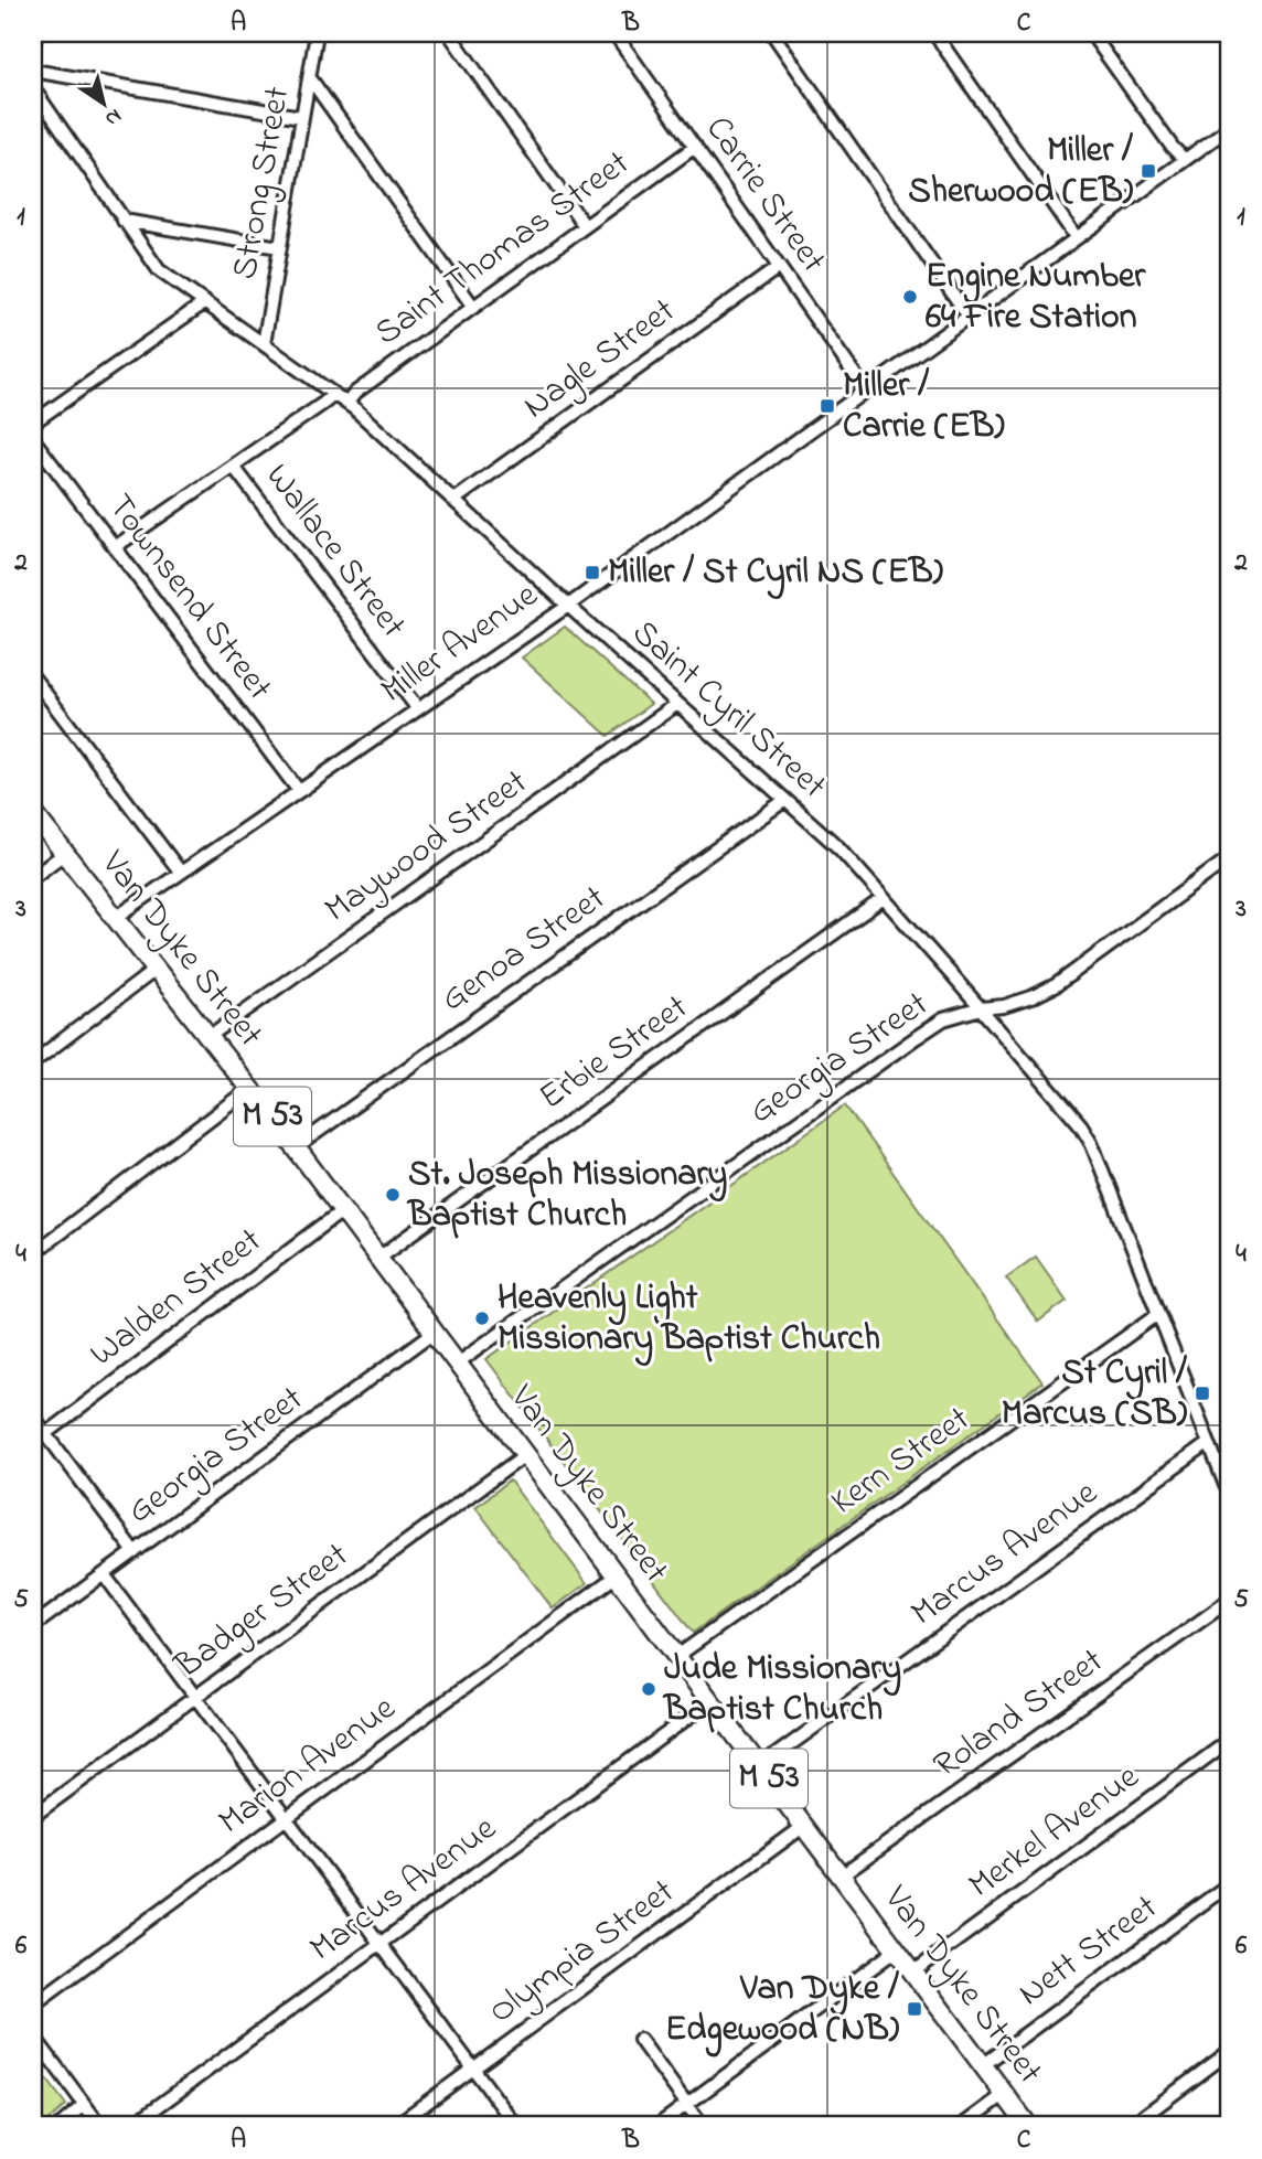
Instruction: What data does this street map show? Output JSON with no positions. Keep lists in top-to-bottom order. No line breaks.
{"streets":{"main road":["Van Dyke Street","M 53"],"street":["Strong Street","Carrie Street","Saint Thomas Street","Nagle Street","Wallace Street","Townsend Street","Miller Avenue","Saint Cyril Street","Maywood Street","Genoa Street","Erbie Street","Georgia Street","Walden Street","Kern Street","Marcus Avenue","Badger Street","Roland Street","Marion Avenue","Merkel Avenue","Nett Street","Olympia Street"]},"crossings":[["Strong Street","Saint Cyril Street"],["Carrie Street","Saint Thomas Street"],["Carrie Street","Nagle Street"],["Carrie Street","Miller Avenue"],["Saint Thomas Street","Saint Cyril Street"],["Nagle Street","Saint Cyril Street"],["Wallace Street","Miller Avenue"],["Townsend Street","Miller Avenue"],["Miller Avenue","Saint Cyril Street"],["Miller Avenue","Van Dyke Street"],["Saint Cyril Street","Maywood Street"],["Saint Cyril Street","Genoa Street"],["Saint Cyril Street","Erbie Street"],["Saint Cyril Street","Georgia Street"],["Saint Cyril Street","Kern Street"],["Saint Cyril Street","Marcus Avenue"],["Maywood Street","Van Dyke Street"],["Van Dyke Street","Genoa Street"],["Van Dyke Street","Erbie Street"],["Van Dyke Street","Georgia Street"],["Van Dyke Street","Walden Street"],["Van Dyke Street","Kern Street"],["Van Dyke Street","Marcus Avenue"],["Van Dyke Street","Badger Street"],["Van Dyke Street","Roland Street"],["Van Dyke Street","Marion Avenue"],["Van Dyke Street","Merkel Avenue"],["Van Dyke Street","Nett Street"],["Van Dyke Street","Olympia Street"]],"places":{"transit":["Miller / Sherwood (EB)","Miller / Carrie (EB)","Miller / St Cyril NS (EB)","St Cyril / Marcus (SB)","Van Dyke / Edgewood (NB)"],"other":["Engine Number 64 Fire Station","St. Joseph Missionary Baptist Church","Heavenly Light Missionary Baptist Church","Jude Missionary Baptist Church"]},"north":"bottom right","grid":{"columns":["A","B","C"],"rows":["1","2","3","4","5","6"]}}
